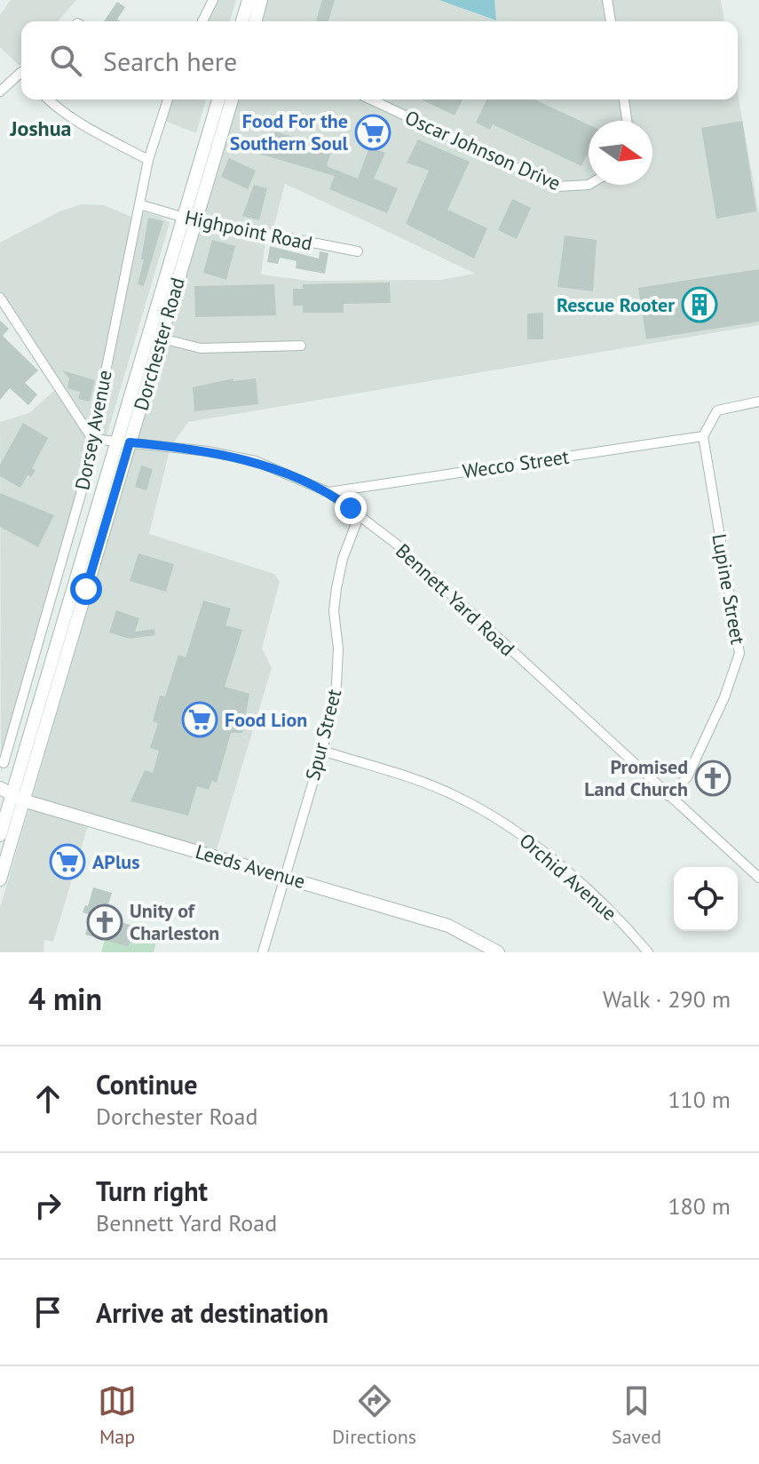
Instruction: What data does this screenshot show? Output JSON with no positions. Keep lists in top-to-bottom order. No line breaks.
{"streets":{"main road":["Dorchester Road","Leeds Avenue"],"street":["Oscar Johnson Drive","Highpoint Road","Dorsey Avenue","Wecco Street","Lupine Street","Bennett Yard Road","Spur Street","Orchid Avenue"]},"crossings":[["Highpoint Road","Dorchester Road"],["Highpoint Road","Dorsey Avenue"],["Dorchester Road","Bennett Yard Road"],["Dorchester Road","Leeds Avenue"],["Dorsey Avenue","Bennett Yard Road"],["Wecco Street","Lupine Street"],["Wecco Street","Bennett Yard Road"],["Lupine Street","Bennett Yard Road"],["Bennett Yard Road","Spur Street"],["Spur Street","Leeds Avenue"],["Spur Street","Orchid Avenue"]],"districts":["Joshua"],"places":{"supermarket":["Food For the Southern Soul","Food Lion","APlus"],"building":["Rescue Rooter"],"church":["Promised Land Church","Unity of Charleston"]},"north":"right","page":{"search":"Search here","heading":["4 min","Walk · 290 m"],"list":[["Continue","Dorchester Road","110 m"],["Turn right","Bennett Yard Road","180 m"],"Arrive at destination"],"nav":["Map","Directions","Saved"]}}
